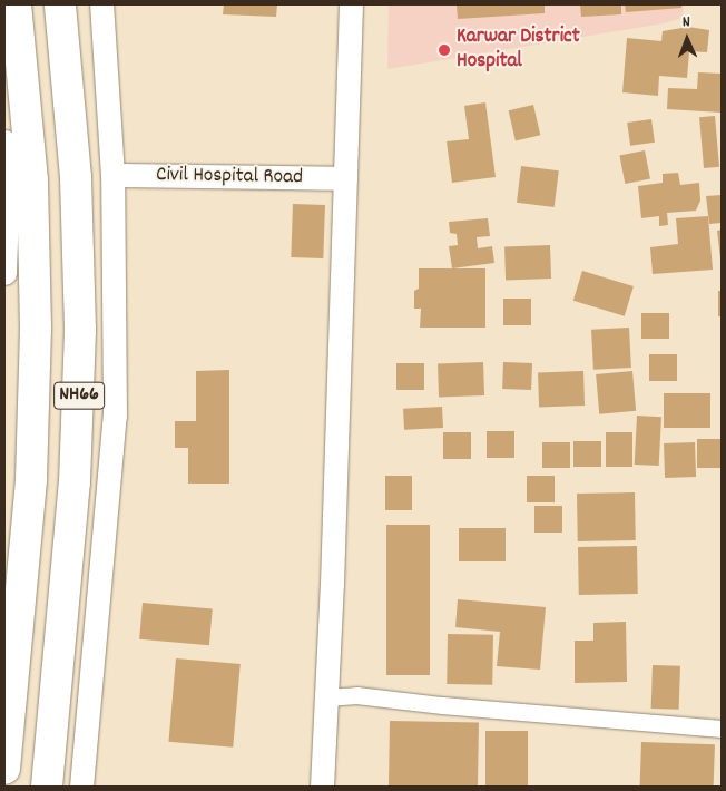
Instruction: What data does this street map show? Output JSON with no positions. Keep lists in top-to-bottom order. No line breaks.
{"streets":{"highway":["NH66"],"street":["Civil Hospital Road"]},"places":["Karwar District Hospital"],"north":"top"}
